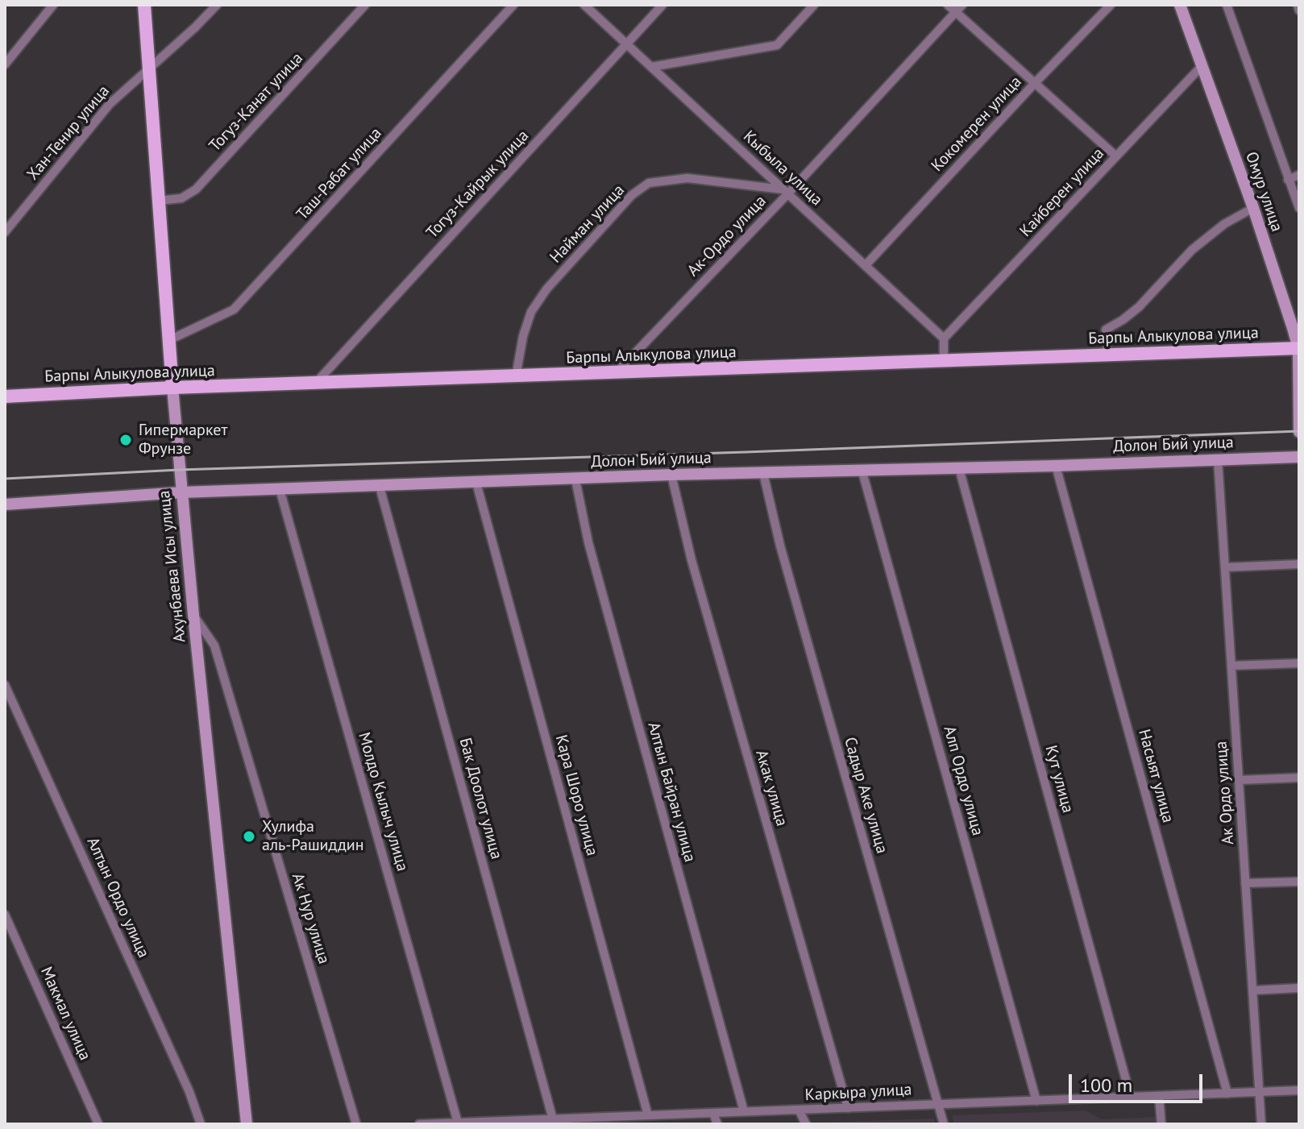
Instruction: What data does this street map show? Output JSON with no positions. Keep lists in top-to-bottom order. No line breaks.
{"streets":{"main road":["Барпы Алыкулова улица","Ахунбаева Исы улица"],"street":["Тогуз-Канат улица","Кокомерен улица","Хан-Тенир улица","Кыбыла улица","Таш-Рабат улица","Тогуз-Кайрык улица","Омур улица","Кайберен улица","Найман улица","Ак-Ордо улица","Долон Бий улица","Насыят улица","Кут улица","Алп Ордо улица","Акак улица","Алтын Байран улица","Ак Ордо улица","Кара Шоро улица","Садыр Аке улица","Бак Доолот улица","Молдо Кылыч улица","Алтын Ордо улица","Ак Нур улица","Макмал улица","Каркыра улица"]},"crossings":[["Тогуз-Канат улица","Ахунбаева Исы улица"],["Кокомерен улица","Кыбыла улица"],["Хан-Тенир улица","Ахунбаева Исы улица"],["Кыбыла улица","Тогуз-Кайрык улица"],["Кыбыла улица","Кайберен улица"],["Кыбыла улица","Найман улица"],["Кыбыла улица","Ак-Ордо улица"],["Таш-Рабат улица","Ахунбаева Исы улица"],["Тогуз-Кайрык улица","Барпы Алыкулова улица"],["Омур улица","Кайберен улица"],["Омур улица","Барпы Алыкулова улица"],["Найман улица","Ак-Ордо улица"],["Найман улица","Барпы Алыкулова улица"],["Ак-Ордо улица","Барпы Алыкулова улица"],["Барпы Алыкулова улица","Ахунбаева Исы улица"],["Долон Бий улица","Ахунбаева Исы улица"],["Долон Бий улица","Насыят улица"],["Долон Бий улица","Кут улица"],["Долон Бий улица","Алп Ордо улица"],["Долон Бий улица","Акак улица"],["Долон Бий улица","Алтын Байран улица"],["Долон Бий улица","Ак Ордо улица"],["Долон Бий улица","Кара Шоро улица"],["Долон Бий улица","Садыр Аке улица"],["Долон Бий улица","Бак Доолот улица"],["Долон Бий улица","Молдо Кылыч улица"],["Ахунбаева Исы улица","Ак Нур улица"],["Насыят улица","Каркыра улица"],["Кут улица","Каркыра улица"],["Алп Ордо улица","Каркыра улица"],["Акак улица","Каркыра улица"],["Алтын Байран улица","Каркыра улица"],["Ак Ордо улица","Каркыра улица"],["Кара Шоро улица","Каркыра улица"],["Садыр Аке улица","Каркыра улица"],["Бак Доолот улица","Каркыра улица"],["Молдо Кылыч улица","Каркыра улица"]],"places":["Гипермаркет Фрунзе","Хулифа аль-Рашиддин"],"scale_bar":"100 m"}
